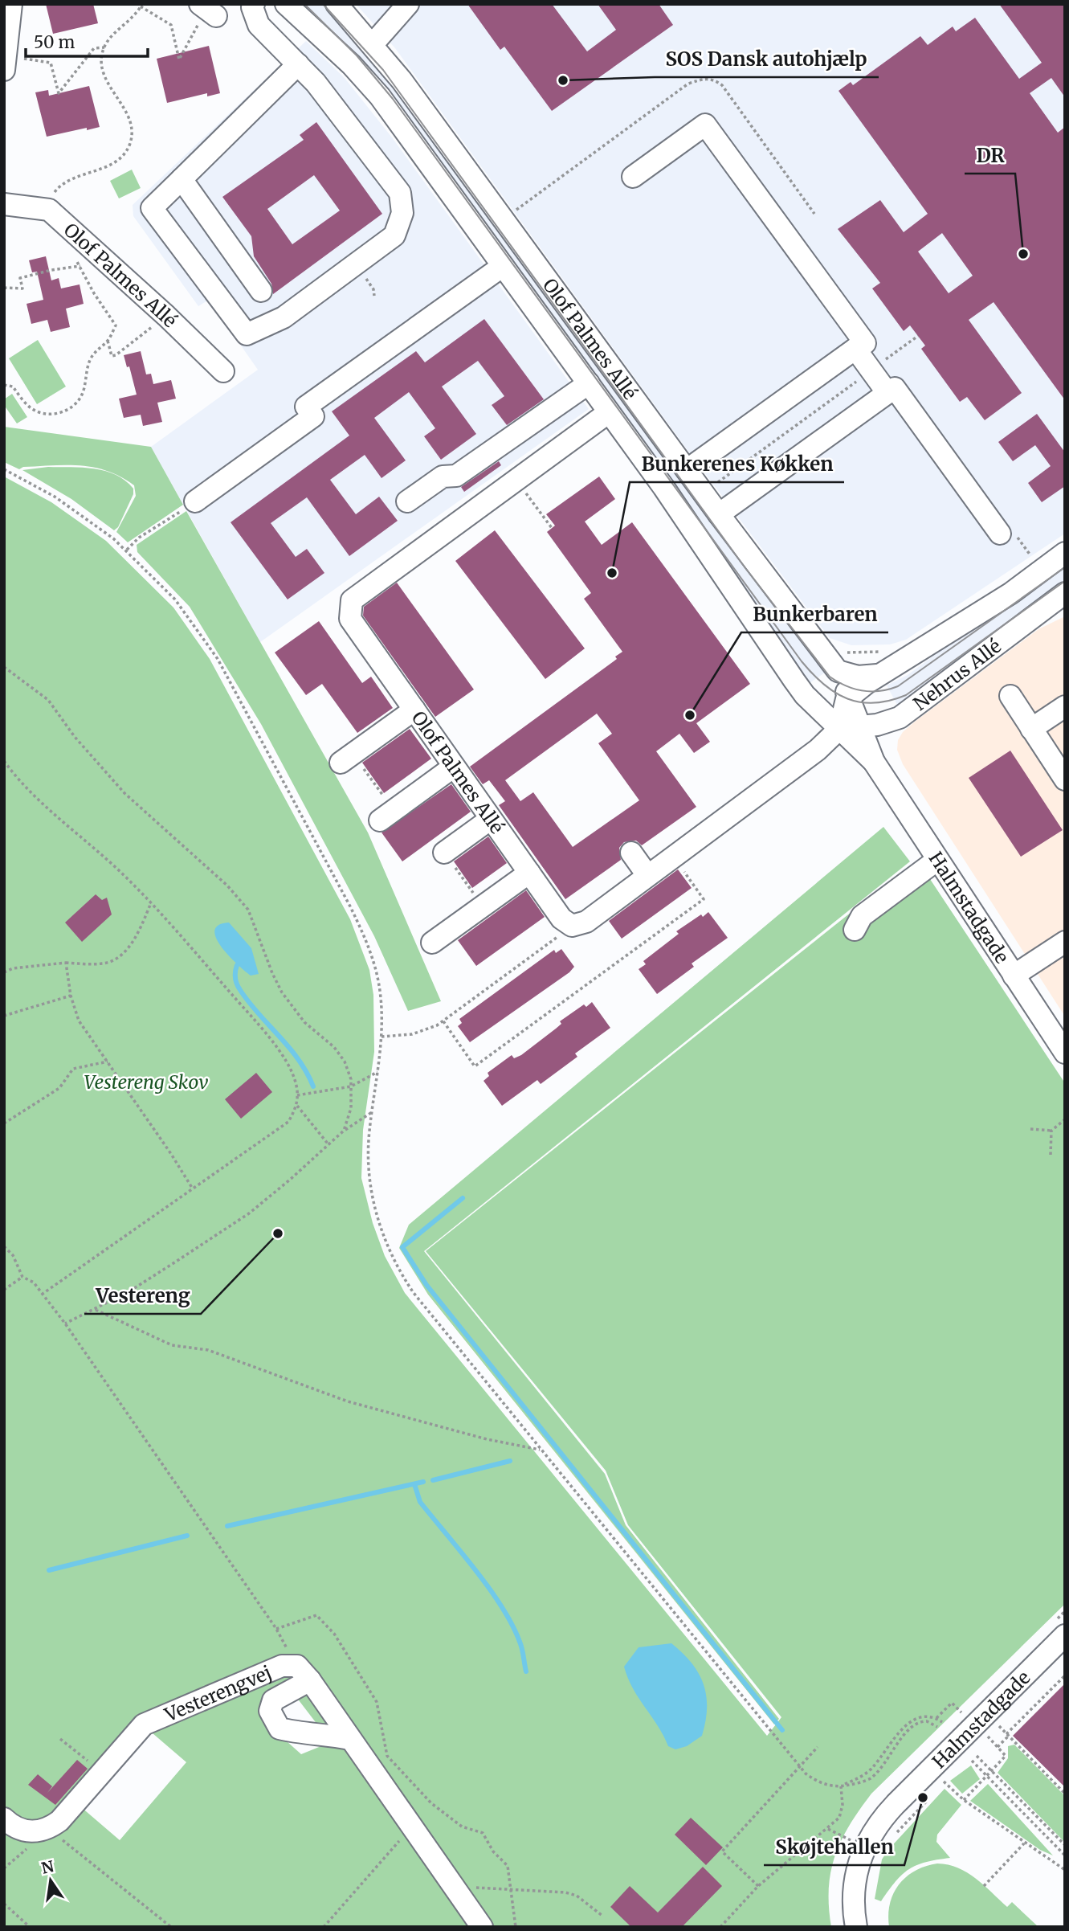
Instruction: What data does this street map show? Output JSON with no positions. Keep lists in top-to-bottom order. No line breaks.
{"streets":{"street":["Olof Palmes Allé","Nehrus Allé","Halmstadgade","Vesterengvej"]},"crossings":[["Olof Palmes Allé","Nehrus Allé"],["Olof Palmes Allé","Halmstadgade"],["Nehrus Allé","Halmstadgade"]],"parks":["Vestereng Skov"],"places":["SOS Dansk autohjælp","DR","Bunkerenes Køkken","Bunkerbaren","Vestereng","Skøjtehallen"],"scale_bar":"50 m","north":"top"}
